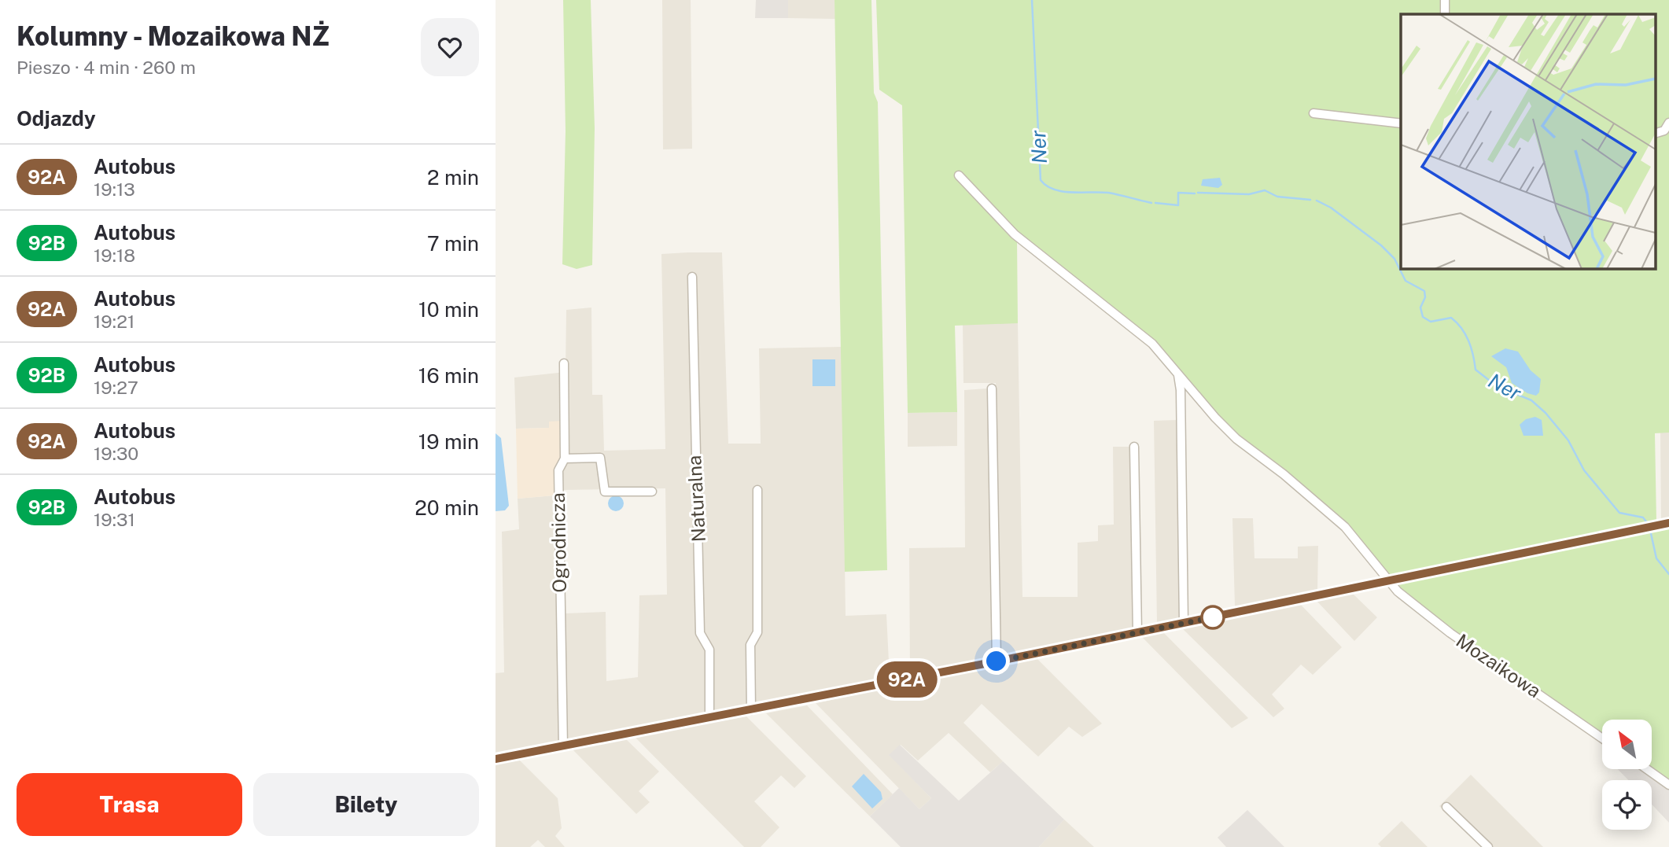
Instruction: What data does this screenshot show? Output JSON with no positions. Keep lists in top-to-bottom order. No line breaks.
{"streets":{"street":["Naturalna","Ogrodnicza","Mozaikowa"]},"water":["Ner"],"lines":["bus line 92A"],"north":"top left","page":{"heading":[["Kolumny - Mozaikowa NŻ","Pieszo · 4 min · 260 m"],"Odjazdy"],"on_map":"92A","list":[{"mark":"92A","name":"Autobus","note":"19:13","value":"2 min"},{"mark":"92B","name":"Autobus","note":"19:18","value":"7 min"},{"mark":"92A","name":"Autobus","note":"19:21","value":"10 min"},{"mark":"92B","name":"Autobus","note":"19:27","value":"16 min"},{"mark":"92A","name":"Autobus","note":"19:30","value":"19 min"},{"mark":"92B","name":"Autobus","note":"19:31","value":"20 min"}],"buttons":["Trasa","Bilety"]}}
